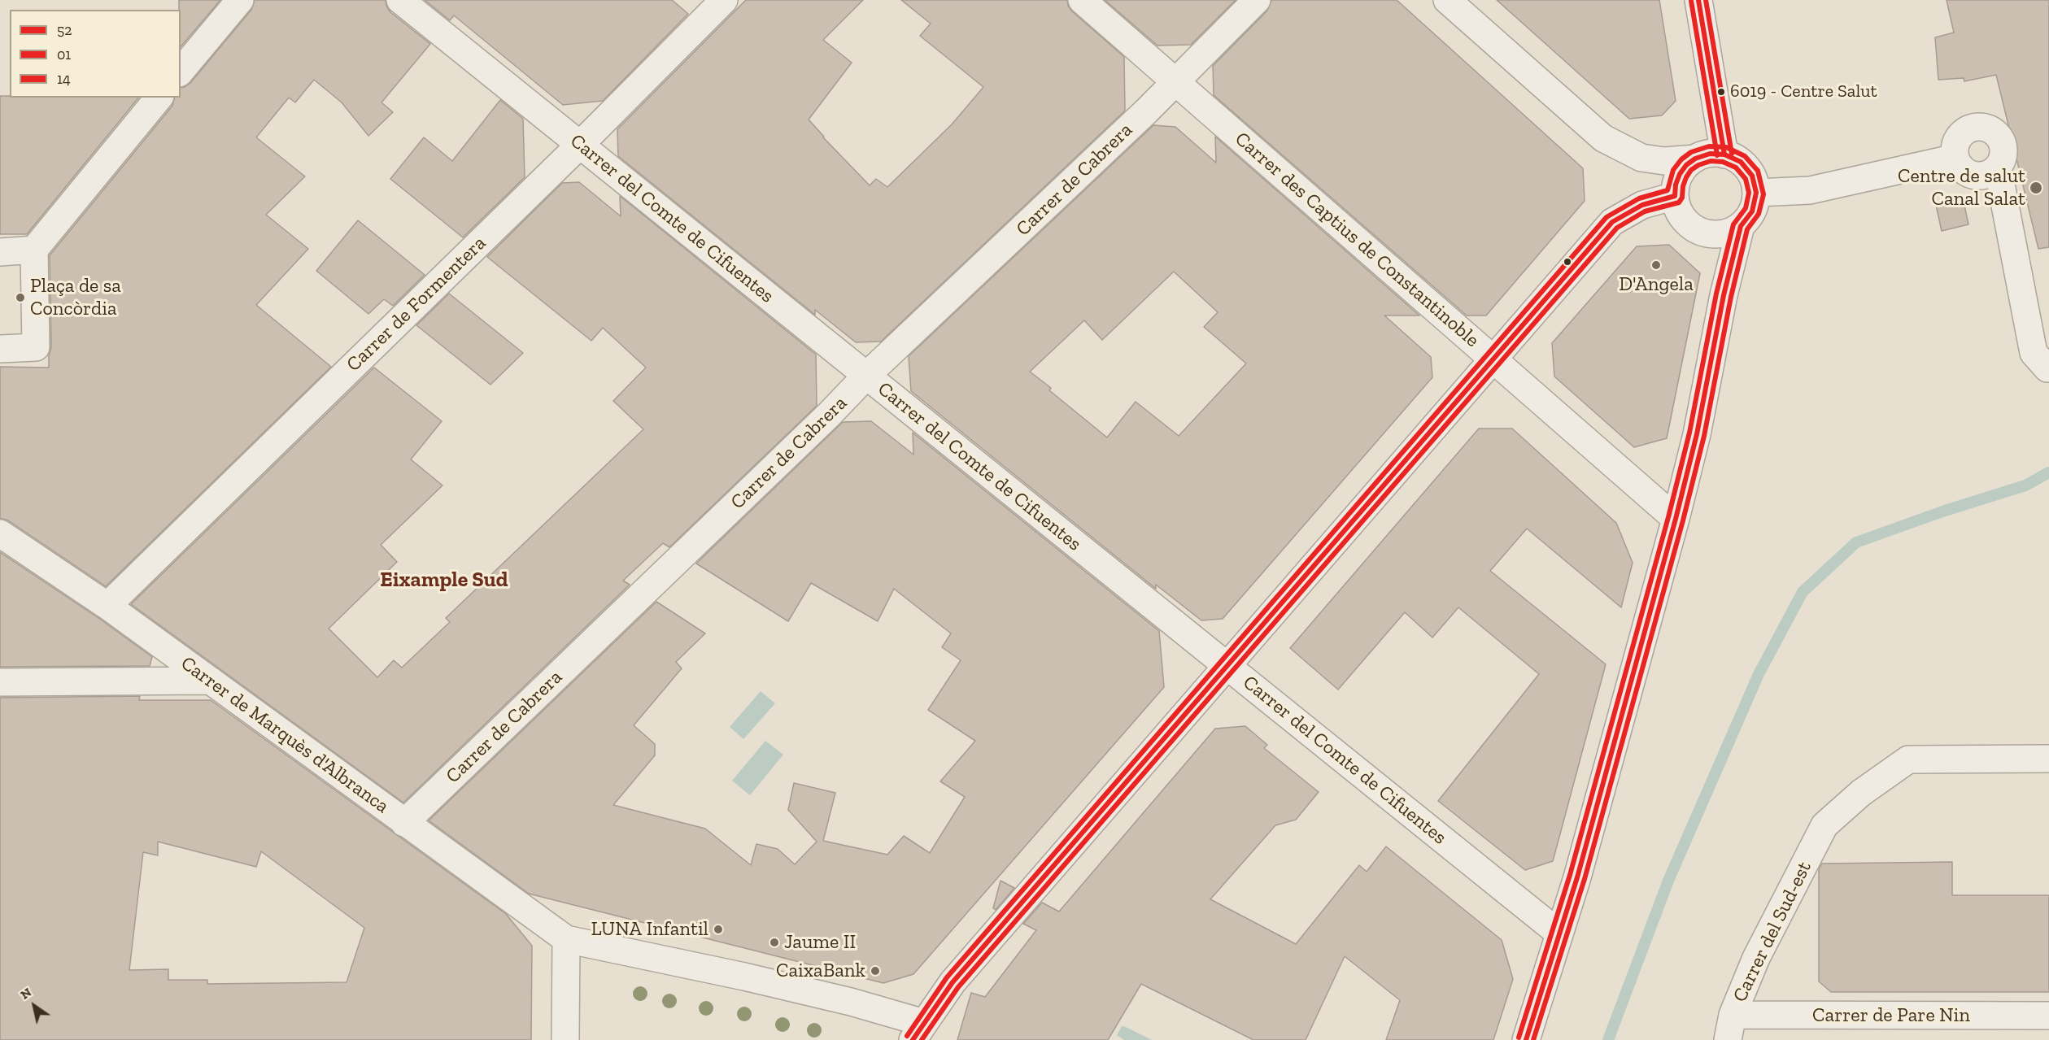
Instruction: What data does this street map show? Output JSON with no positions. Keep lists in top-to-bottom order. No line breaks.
{"streets":{"street":["Carrer de Cabrera","Carrer del Comte de Cifuentes","Carrer des Captius de Constantinoble","Carrer de Formentera","Carrer de Marquès d'Albranca","Carrer del Sud-est","Carrer de Pare Nin"]},"crossings":[["Carrer de Cabrera","Carrer del Comte de Cifuentes"],["Carrer de Cabrera","Carrer des Captius de Constantinoble"],["Carrer de Cabrera","Carrer de Marquès d'Albranca"],["Carrer del Comte de Cifuentes","Carrer de Formentera"],["Carrer de Formentera","Carrer de Marquès d'Albranca"],["Carrer del Sud-est","Carrer de Pare Nin"]],"districts":["Eixample Sud"],"places":["6019 - Centre Salut","Centre de salut Canal Salat","D'Angela","Plaça de sa Concòrdia","LUNA Infantil","Jaume II","CaixaBank"],"lines":["transit line 52","transit line 14","transit line 01"],"legend":["52","01","14"],"north":"top left"}
